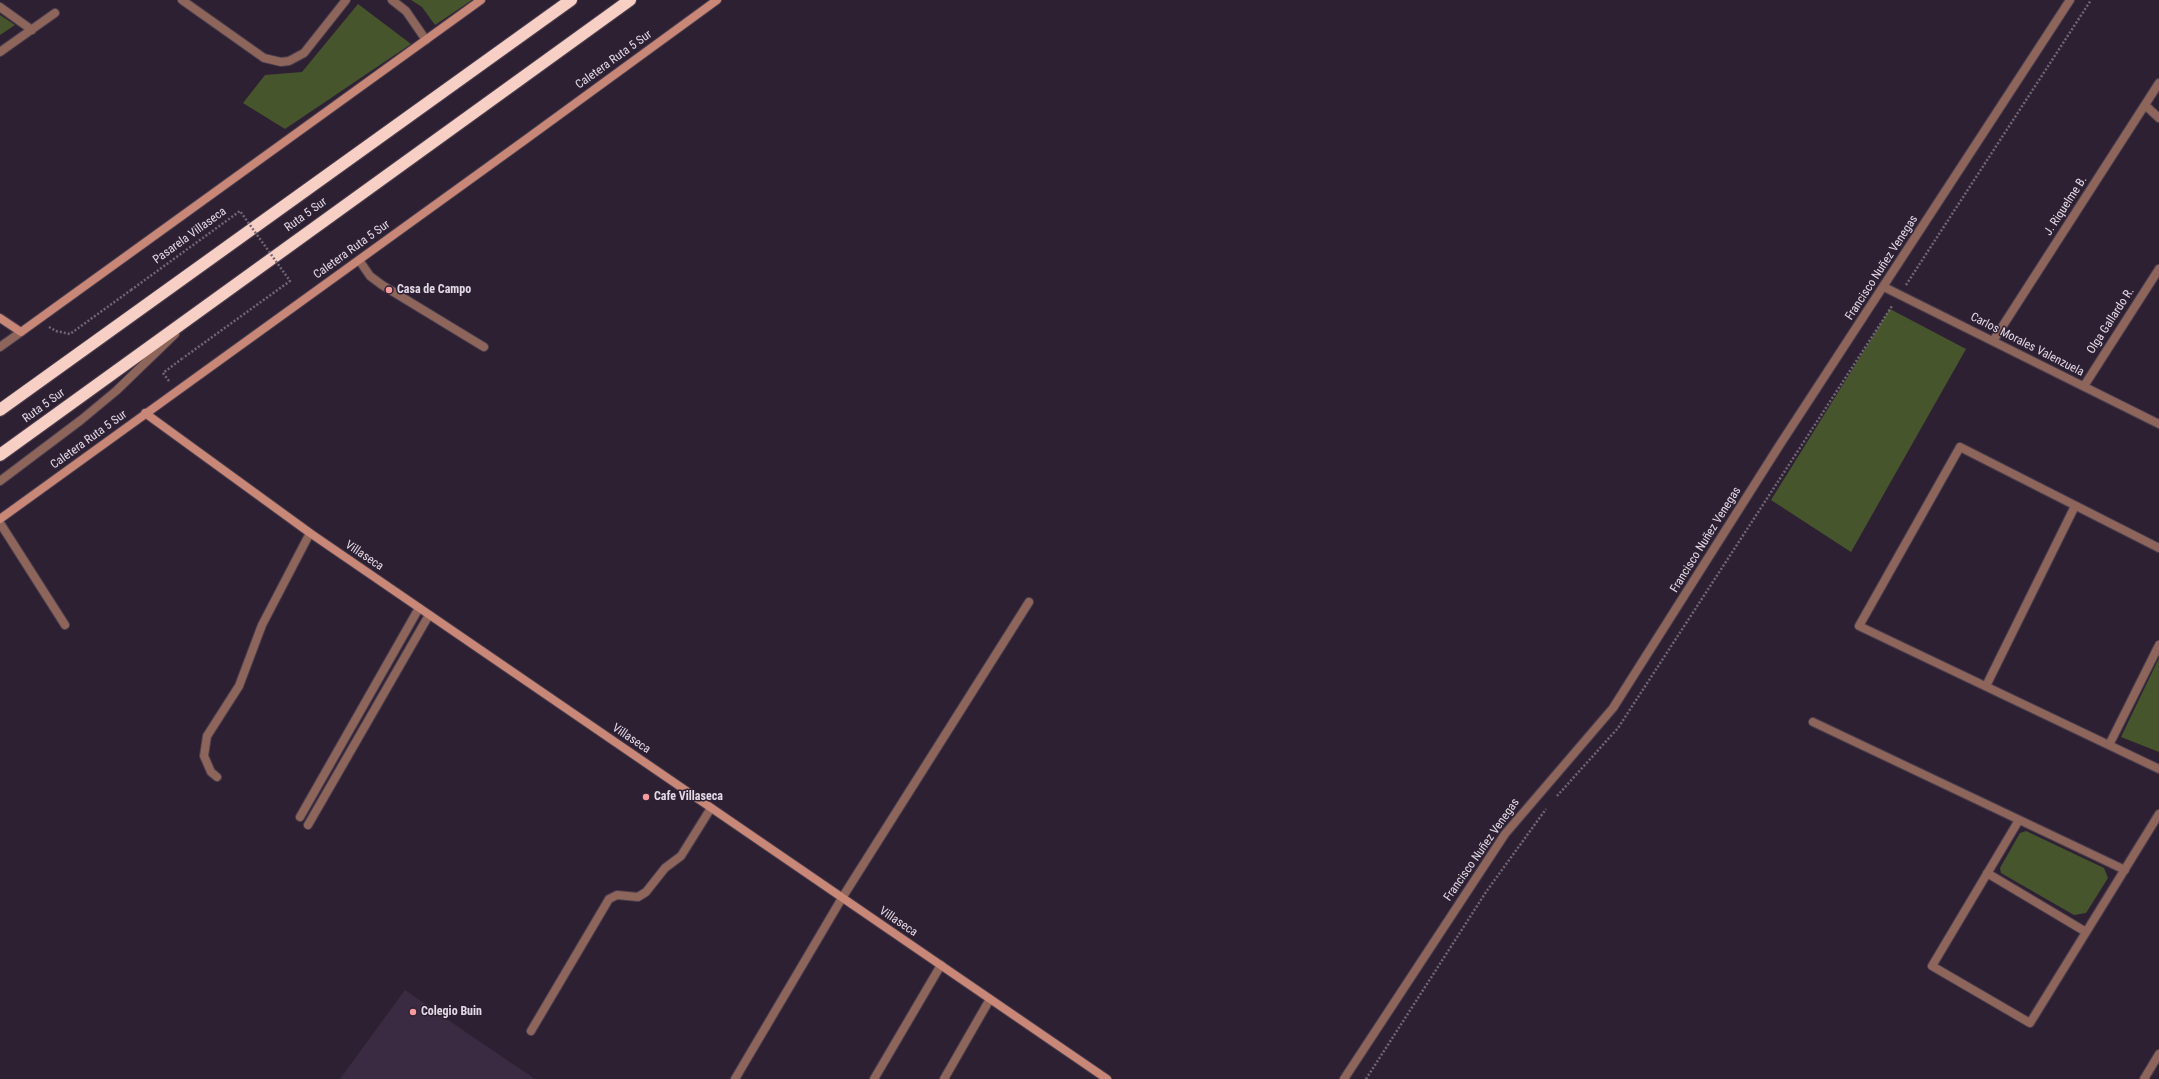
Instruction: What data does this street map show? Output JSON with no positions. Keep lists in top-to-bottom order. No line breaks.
{"streets":{"highway":["Ruta 5 Sur"],"main road":["Caletera Ruta 5 Sur","Villaseca"],"street":["J. Riquelme B.","Francisco Nuñez Venegas","Olga Gallardo R.","Carlos Morales Valenzuela"],"path":["Pasarela Villaseca"]},"crossings":[["Caletera Ruta 5 Sur","Pasarela Villaseca"],["Caletera Ruta 5 Sur","Villaseca"],["J. Riquelme B.","Carlos Morales Valenzuela"],["Francisco Nuñez Venegas","Carlos Morales Valenzuela"],["Olga Gallardo R.","Carlos Morales Valenzuela"]],"places":["Casa de Campo","Cafe Villaseca","Colegio Buin"]}
